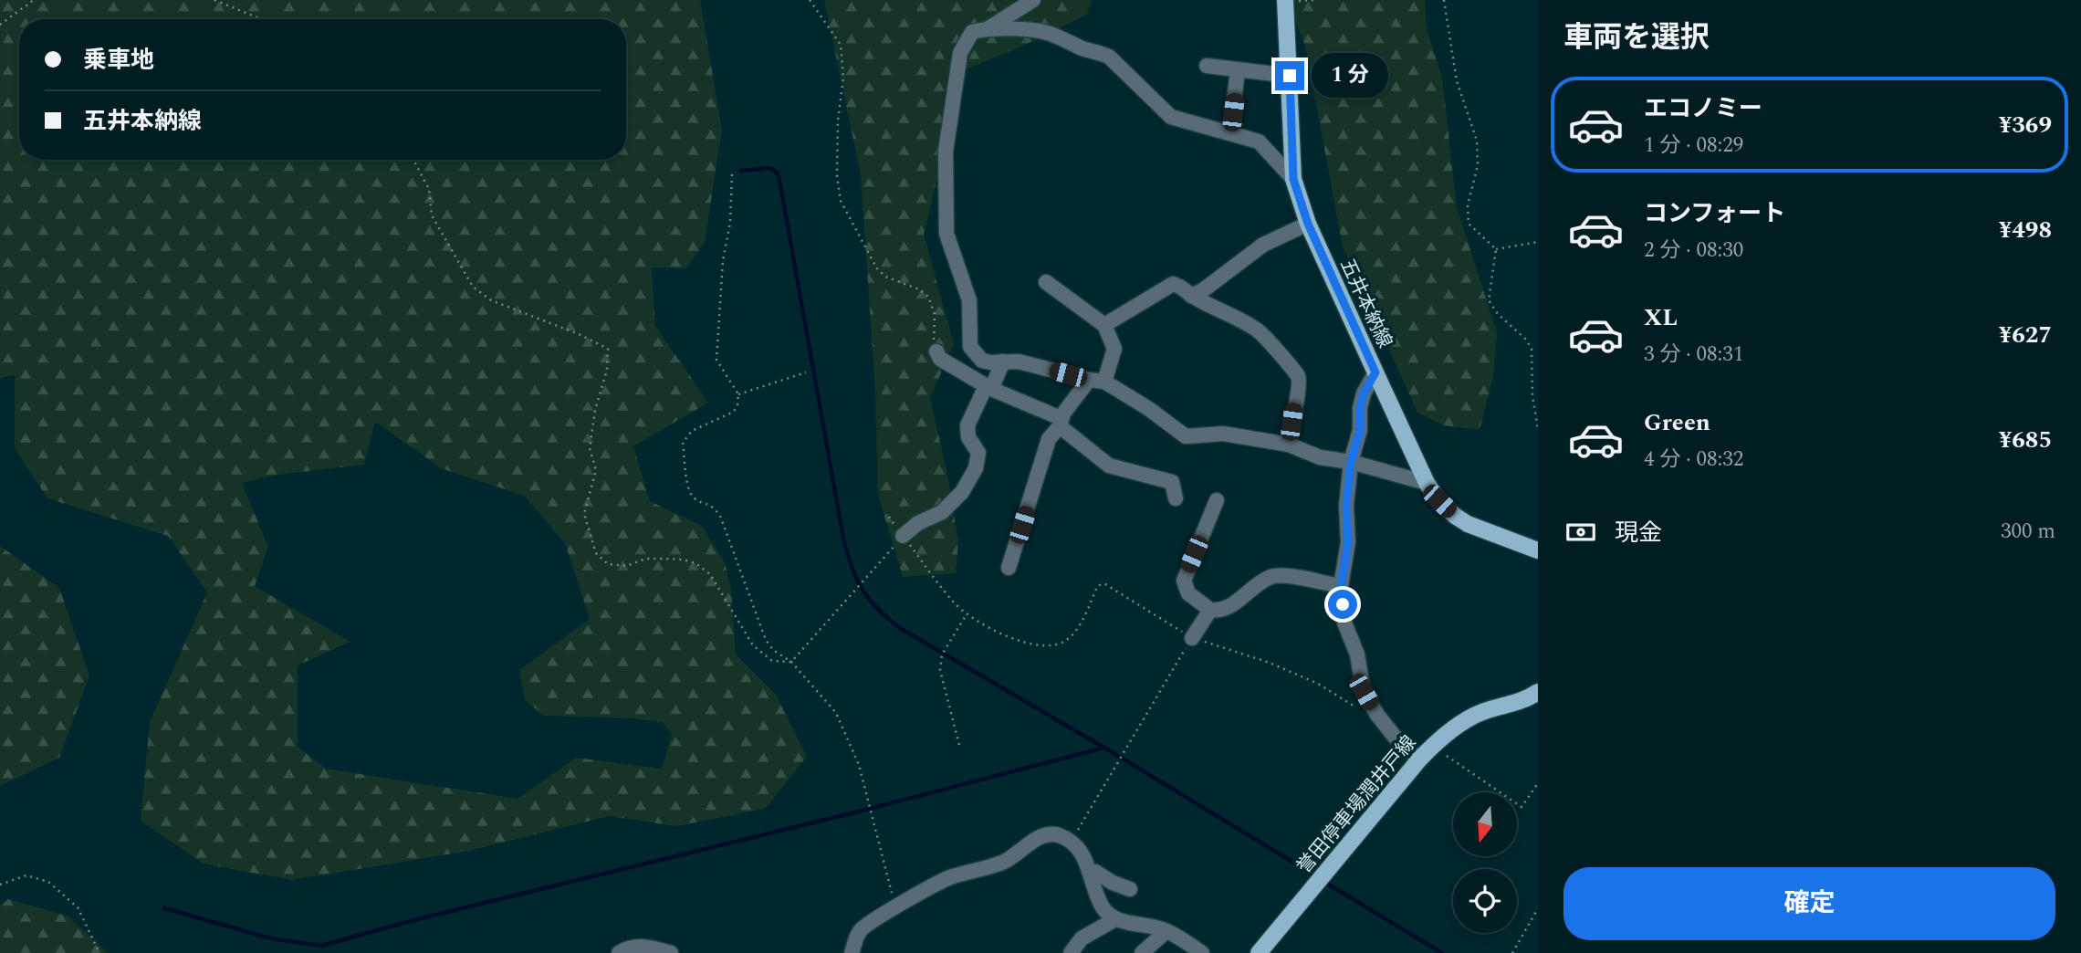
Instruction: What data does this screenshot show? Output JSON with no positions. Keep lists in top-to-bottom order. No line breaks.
{"streets":{"main road":["五井本納線","誉田停車場潤井戸線"]},"north":"bottom","page":{"heading":"車両を選択","banner":["乗車地","五井本納線"],"bubble":"1 分","list":[{"name":"エコノミー","note":"1 分 · 08:29","value":"¥369"},{"name":"コンフォート","note":"2 分 · 08:30","value":"¥498"},{"name":"XL","note":"3 分 · 08:31","value":"¥627"},{"name":"Green","note":"4 分 · 08:32","value":"¥685"}],"pay":["現金","300 m"],"buttons":"確定"}}
